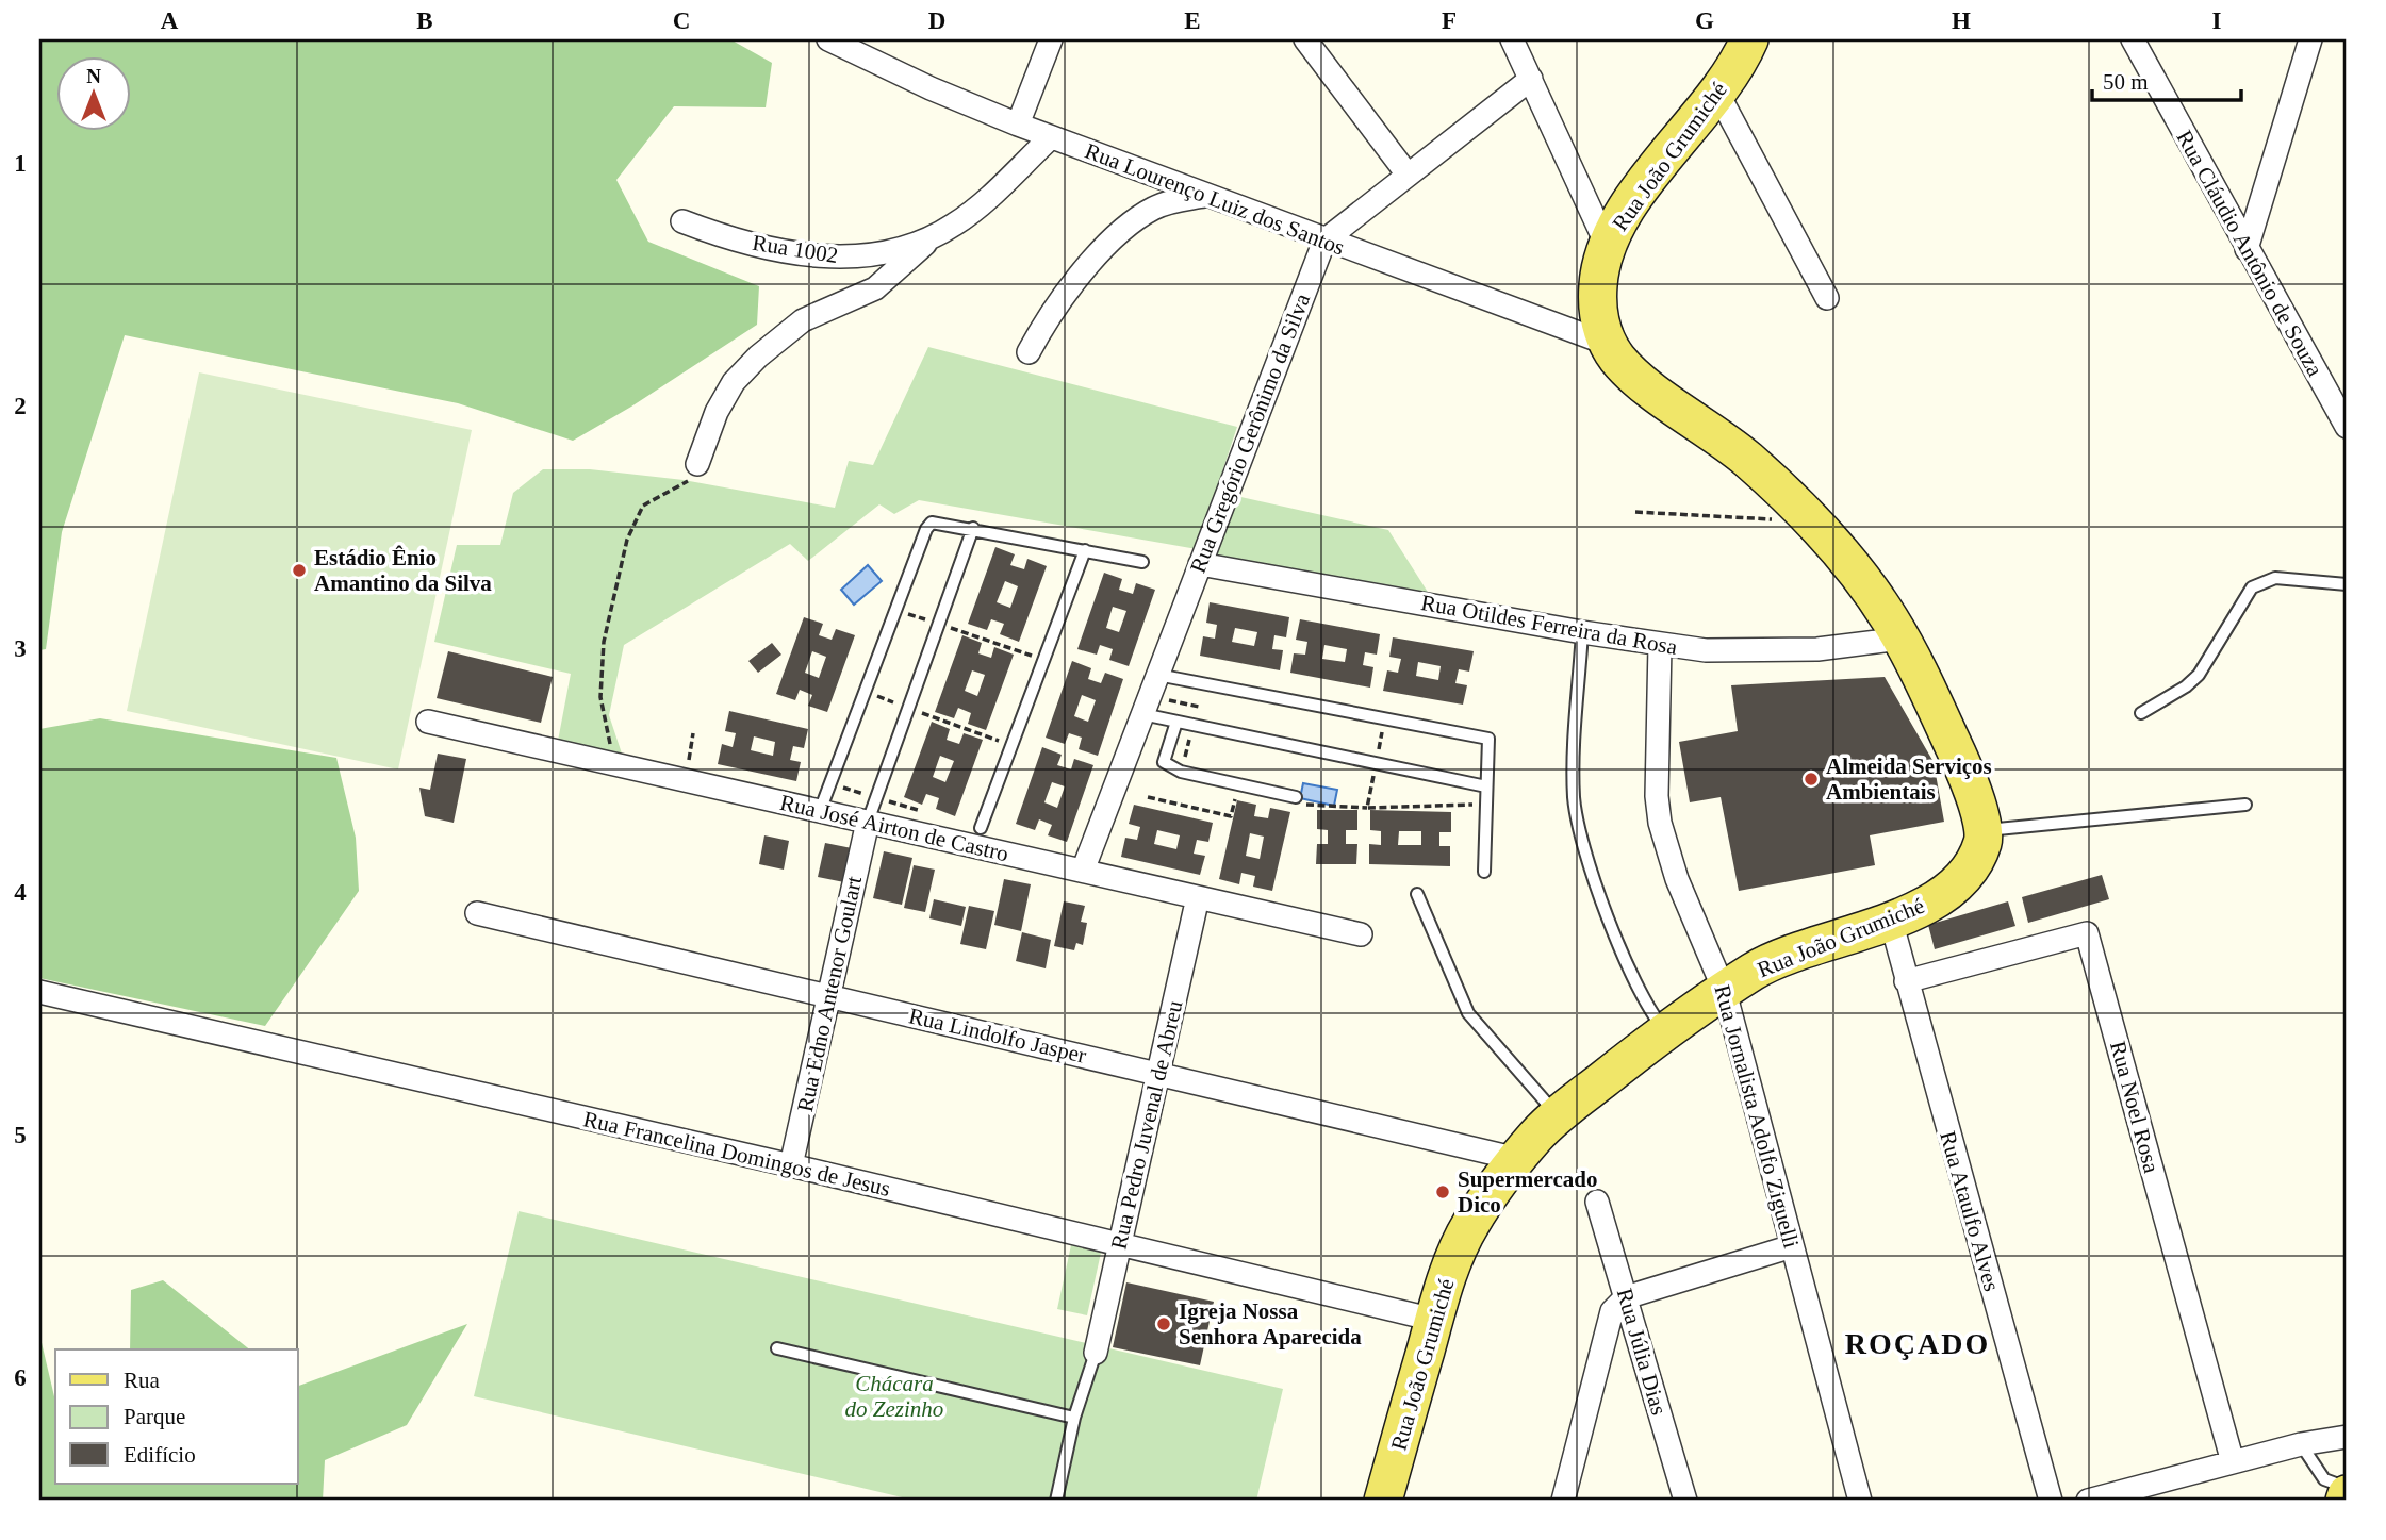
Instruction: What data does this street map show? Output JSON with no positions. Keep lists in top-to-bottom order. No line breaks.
{"streets":{"main road":["Rua João Grumiché"],"street":["Rua Lourenço Luiz dos Santos","Rua 1002","Rua Cláudio Antônio de Souza","Rua Gregório Gerônimo da Silva","Rua Otildes Ferreira da Rosa","Rua José Airton de Castro","Rua Edno Antenor Goulart","Rua Lindolfo Jasper","Rua Noel Rosa","Rua Jornalista Adolfo Ziguelli","Rua Pedro Juvenal de Abreu","Rua Francelina Domingos de Jesus","Rua Ataulfo Alves","Rua Júlia Dias"]},"crossings":[["Rua João Grumiché","Rua Lourenço Luiz dos Santos"],["Rua João Grumiché","Rua Otildes Ferreira da Rosa"],["Rua João Grumiché","Rua Lindolfo Jasper"],["Rua João Grumiché","Rua Jornalista Adolfo Ziguelli"],["Rua João Grumiché","Rua Francelina Domingos de Jesus"],["Rua João Grumiché","Rua Ataulfo Alves"],["Rua Lourenço Luiz dos Santos","Rua 1002"],["Rua Lourenço Luiz dos Santos","Rua Gregório Gerônimo da Silva"],["Rua Gregório Gerônimo da Silva","Rua Otildes Ferreira da Rosa"],["Rua Gregório Gerônimo da Silva","Rua José Airton de Castro"],["Rua Otildes Ferreira da Rosa","Rua Jornalista Adolfo Ziguelli"],["Rua José Airton de Castro","Rua Edno Antenor Goulart"],["Rua José Airton de Castro","Rua Pedro Juvenal de Abreu"],["Rua Edno Antenor Goulart","Rua Lindolfo Jasper"],["Rua Edno Antenor Goulart","Rua Francelina Domingos de Jesus"],["Rua Lindolfo Jasper","Rua Pedro Juvenal de Abreu"],["Rua Noel Rosa","Rua Ataulfo Alves"],["Rua Pedro Juvenal de Abreu","Rua Francelina Domingos de Jesus"]],"districts":["ROÇADO"],"parks":["Chácara do Zezinho"],"places":["Estádio Ênio Amantino da Silva","Almeida Serviços Ambientais","Supermercado Dico","Igreja Nossa Senhora Aparecida"],"legend":["Rua","Parque","Edifício"],"scale_bar":"50 m","north":"top","grid":{"columns":["A","B","C","D","E","F","G","H","I"],"rows":["1","2","3","4","5","6"]}}
